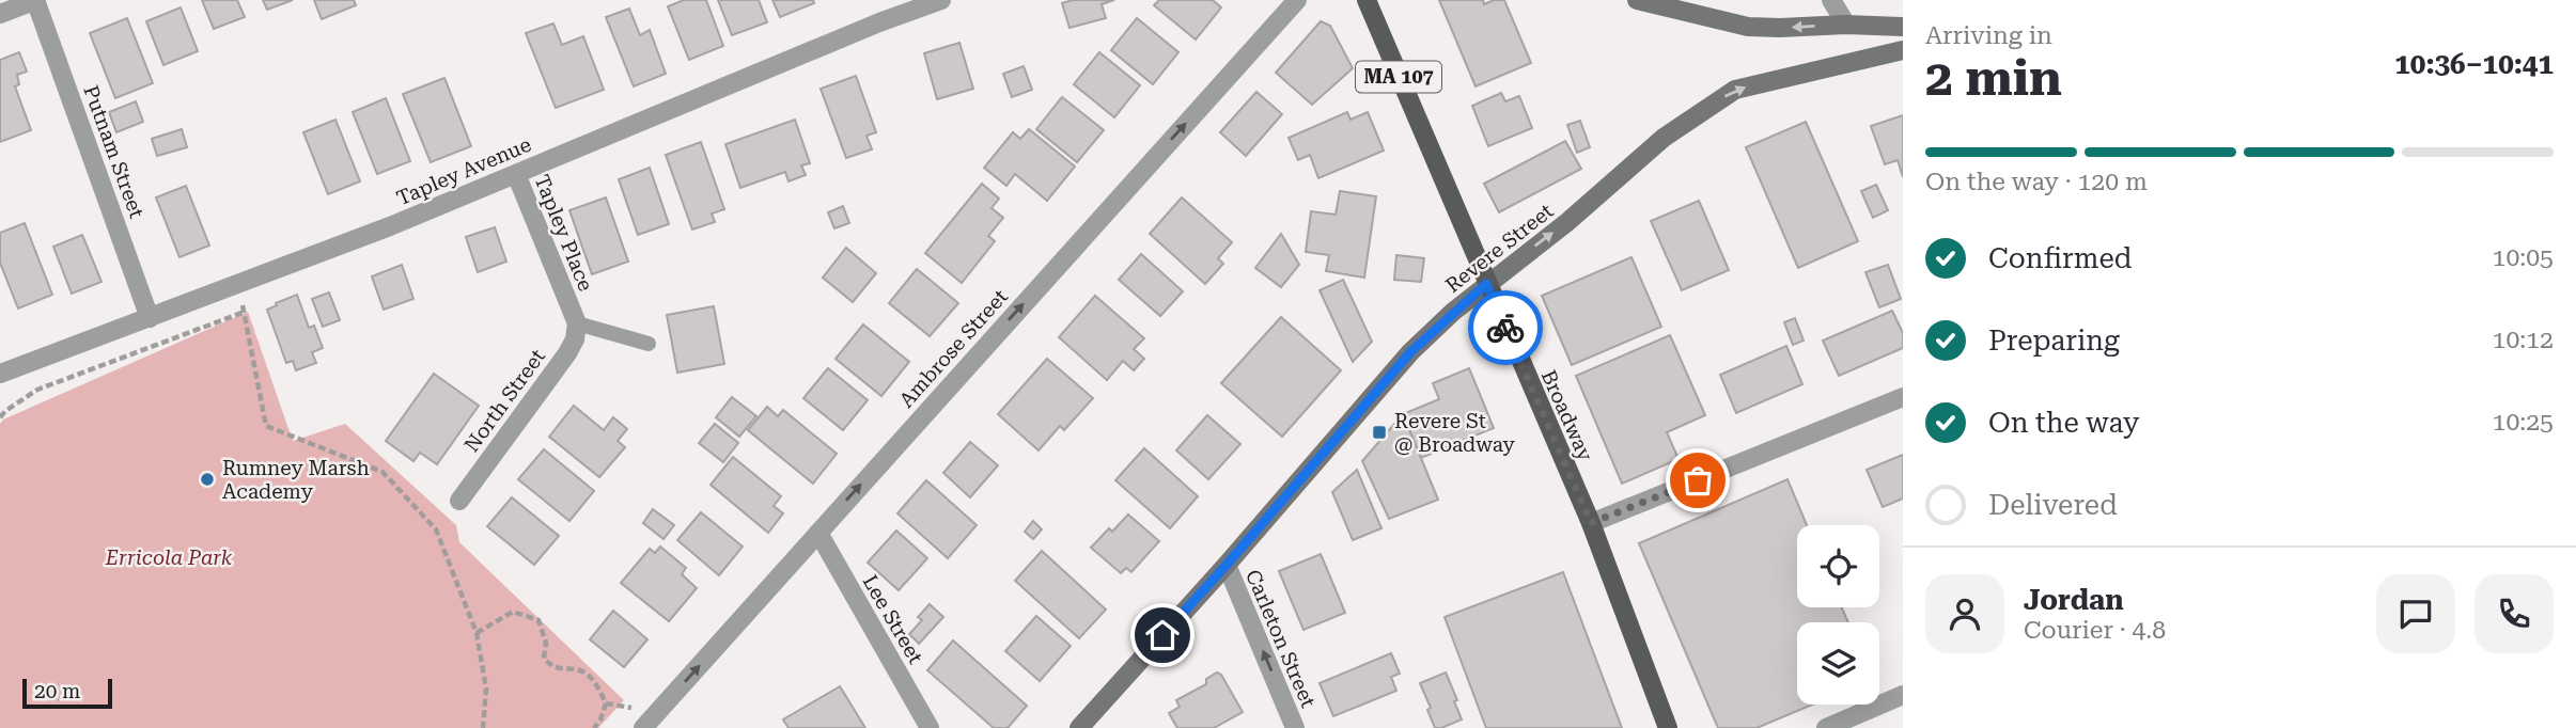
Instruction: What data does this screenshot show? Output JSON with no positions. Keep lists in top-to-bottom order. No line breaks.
{"streets":{"main road":["MA 107","Broadway"],"street":["Putnam Street","Tapley Avenue","Tapley Place","Revere Street","Ambrose Street","North Street","Lee Street","Carleton Street"]},"crossings":[["Putnam Street","Tapley Avenue"],["Tapley Avenue","Tapley Place"],["Tapley Place","North Street"],["Revere Street","Broadway"],["Revere Street","Carleton Street"],["Ambrose Street","Lee Street"]],"one_way":["Revere Street","Ambrose Street","Carleton Street"],"parks":["Erricola Park"],"places":{"transit":["Revere St @ Broadway"],"other":["Rumney Marsh Academy"]},"scale_bar":"20 m","page":{"heading":["2 min","Arriving in","10:36–10:41"],"panel":["Jordan","Courier · 4.8"],"bar":"On the way · 120 m","list":[["Confirmed","10:05"],["Preparing","10:12"],["On the way","10:25"],"Delivered"],"scale":"20 m"}}
